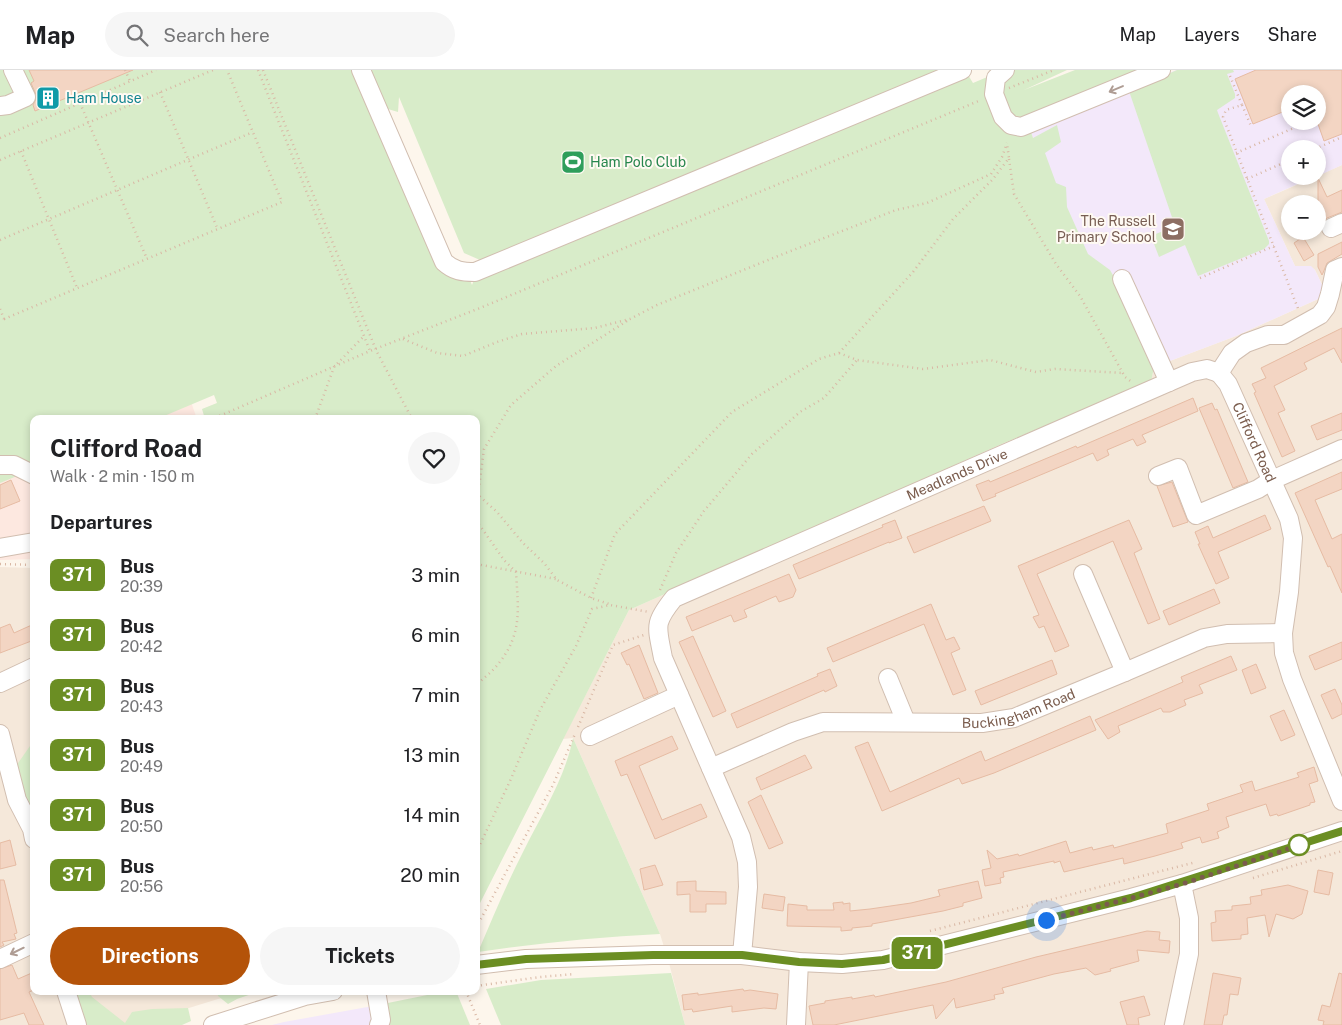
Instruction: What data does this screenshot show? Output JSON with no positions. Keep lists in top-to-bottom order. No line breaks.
{"streets":{"street":["Clifford Road","Meadlands Drive","Buckingham Road"]},"crossings":[["Clifford Road","Meadlands Drive"],["Clifford Road","Buckingham Road"]],"places":{"building":["Ham House"],"sports":["Ham Polo Club"],"school or university":["The Russell Primary School"]},"lines":["bus line 371"],"page":{"header":"Map","search":"Search here","nav":["Map","Layers","Share"],"on_map":"371","map_buttons":["+","−"],"heading":[["Clifford Road","Walk · 2 min · 150 m"],"Departures"],"list":[{"mark":"371","name":"Bus","note":"20:39","value":"3 min"},{"mark":"371","name":"Bus","note":"20:42","value":"6 min"},{"mark":"371","name":"Bus","note":"20:43","value":"7 min"},{"mark":"371","name":"Bus","note":"20:49","value":"13 min"},{"mark":"371","name":"Bus","note":"20:50","value":"14 min"},{"mark":"371","name":"Bus","note":"20:56","value":"20 min"}],"buttons":["Directions","Tickets"]}}
